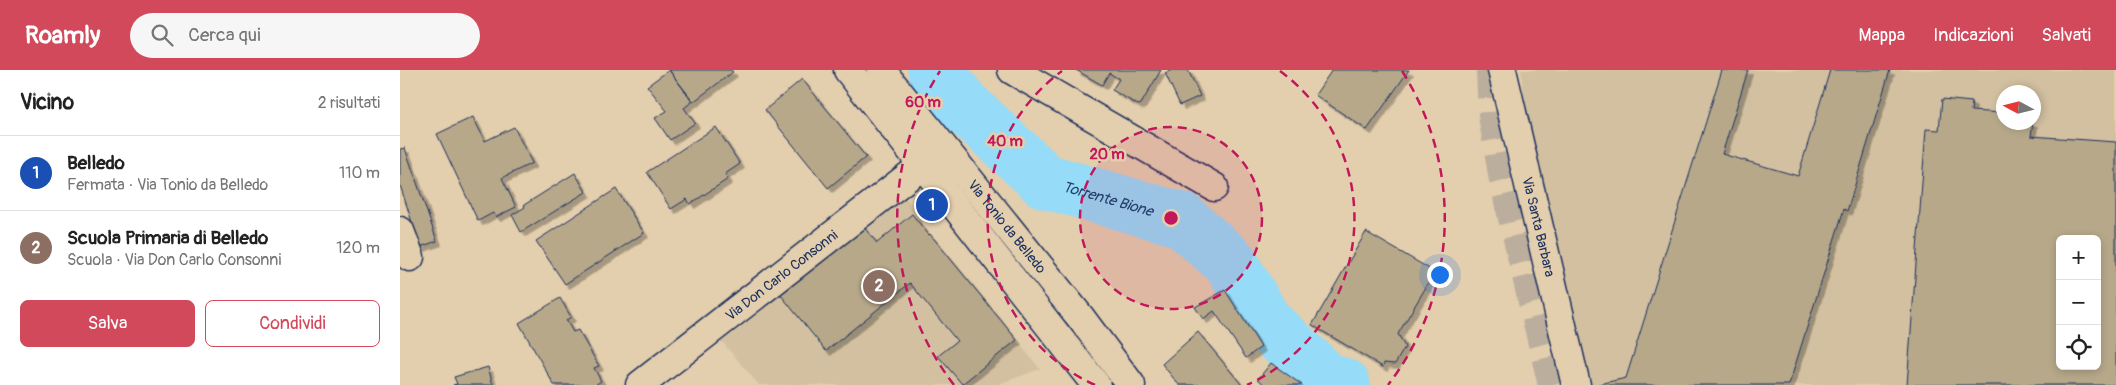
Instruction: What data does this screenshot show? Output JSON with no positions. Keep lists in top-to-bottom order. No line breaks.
{"streets":{"street":["Via Tonio da Belledo","Via Santa Barbara","Via Don Carlo Consonni"]},"crossings":[["Via Tonio da Belledo","Via Don Carlo Consonni"]],"water":["Torrente Bione"],"north":"left","page":{"header":"Roamly","search":"Cerca qui","nav":["Mappa","Indicazioni","Salvati"],"heading":["Vicino","2 risultati"],"list":[{"mark":"1","name":"Belledo","note":"Fermata · Via Tonio da Belledo","value":"110 m"},{"mark":"2","name":"Scuola Primaria di Belledo","note":"Scuola · Via Don Carlo Consonni","value":"120 m"}],"pins":["1","2"],"map_buttons":["+","−"],"buttons":["Salva","Condividi"]},"rings":["60 m","40 m","20 m"]}
